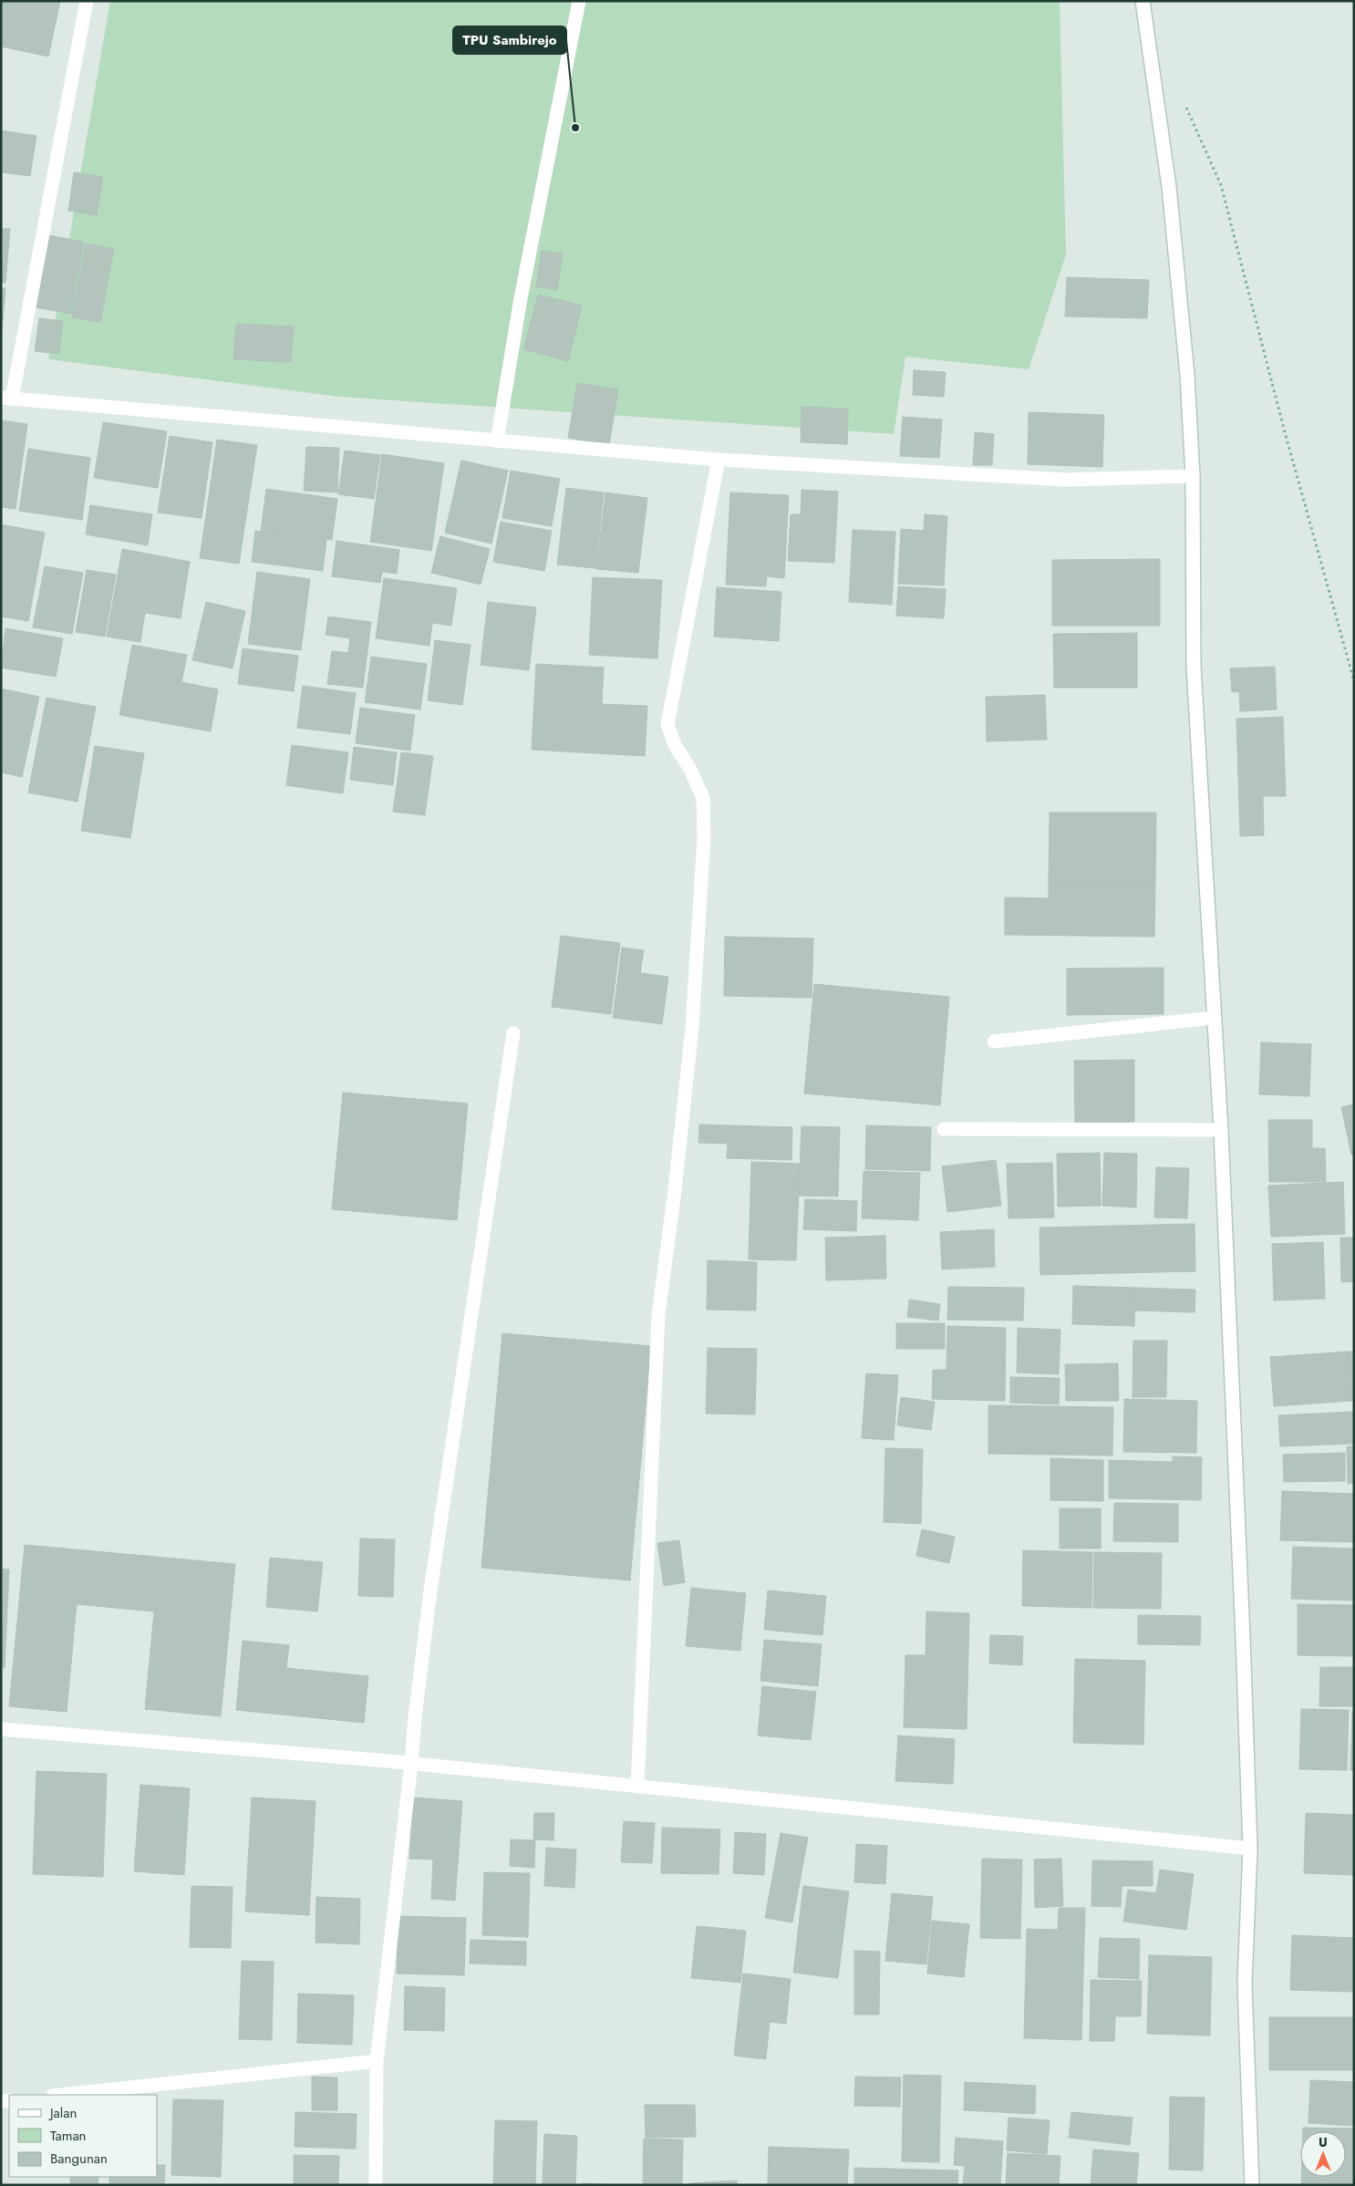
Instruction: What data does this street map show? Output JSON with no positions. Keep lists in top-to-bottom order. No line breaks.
{"places":["TPU Sambirejo"],"legend":["Jalan","Taman","Bangunan"],"north":"top"}
